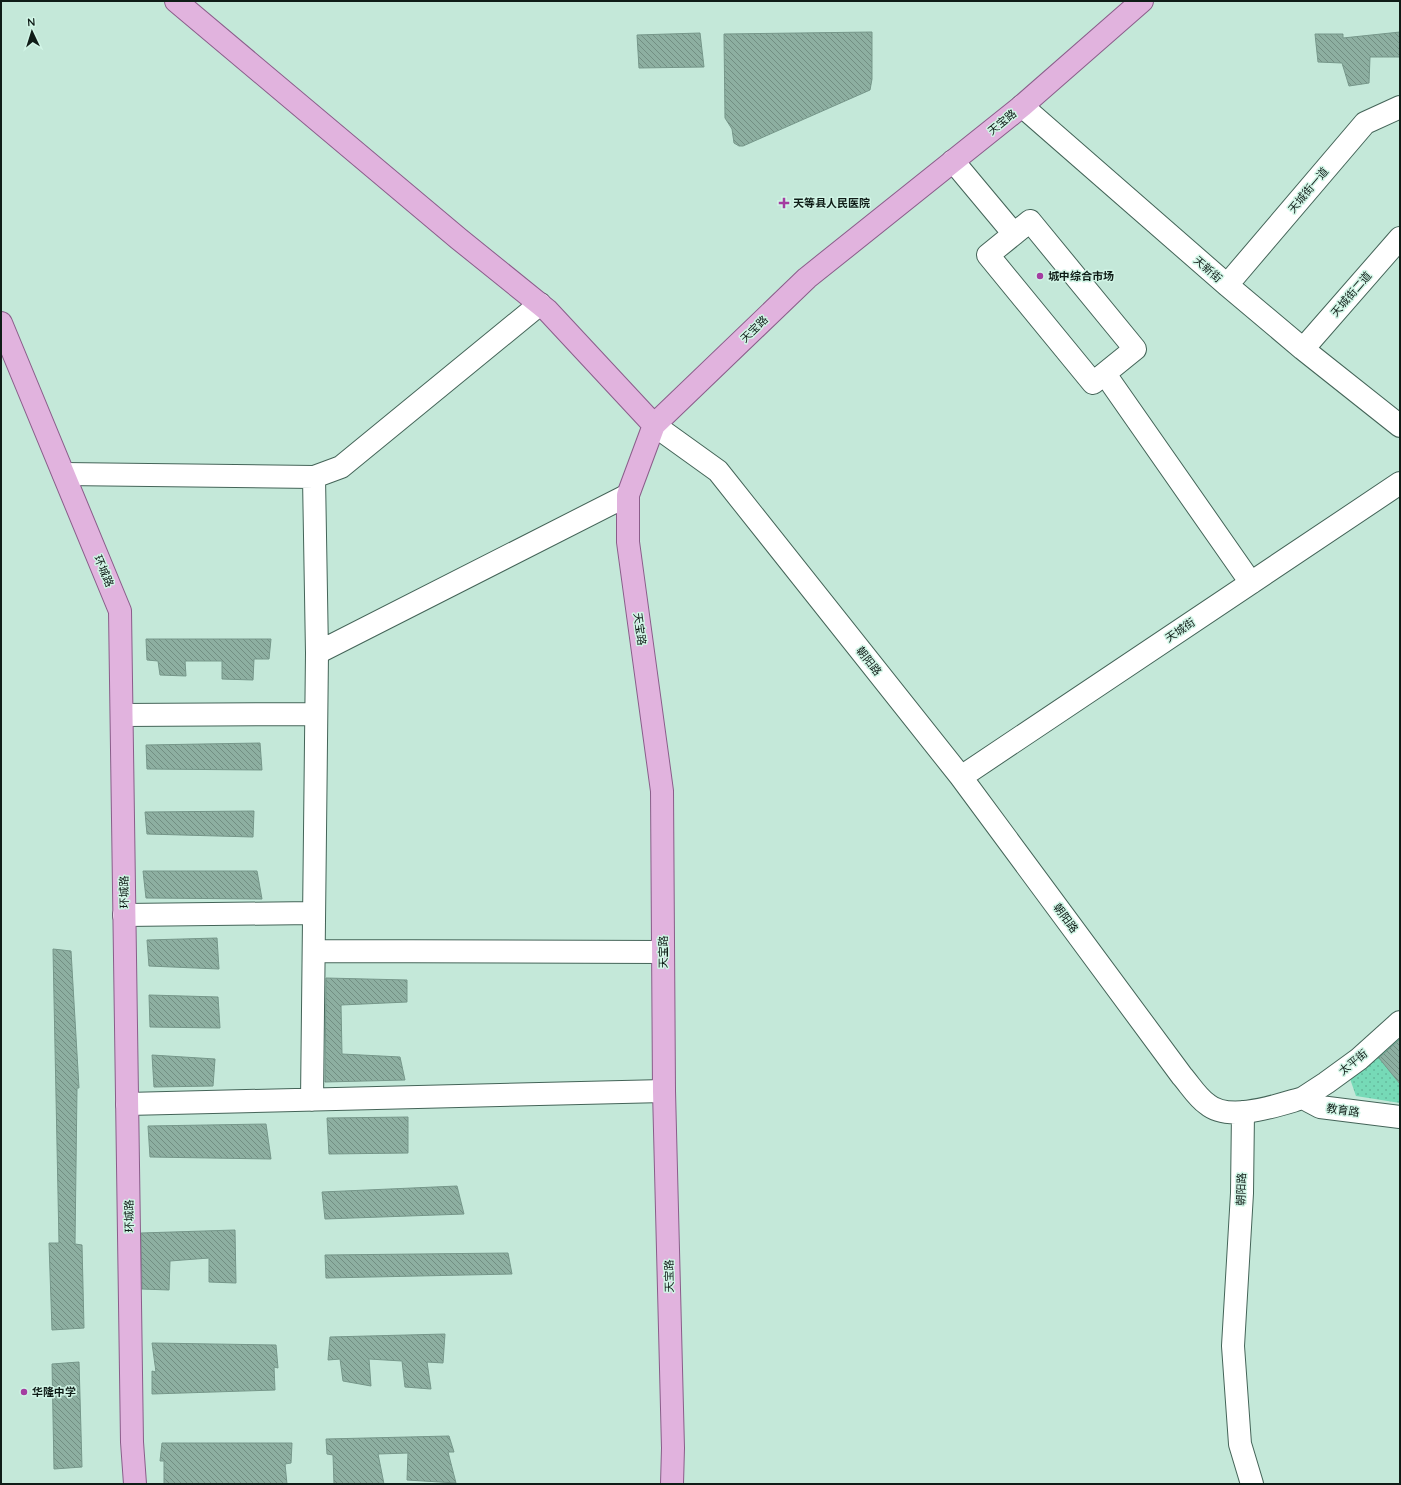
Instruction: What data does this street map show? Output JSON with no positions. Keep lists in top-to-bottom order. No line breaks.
{"streets":{"main road":["天宝路","环城路"],"street":["天城街一道","天新街","天城街二道","天城街","朝阳路","太平街","教育路"]},"crossings":[["天宝路","天新街"],["天宝路","朝阳路"],["天城街一道","天新街"],["天新街","天城街二道"],["天城街","朝阳路"],["太平街","教育路"]],"places":{"health":["天等县人民医院"],"other":["城中综合市场","华隆中学"]},"north":"top"}
